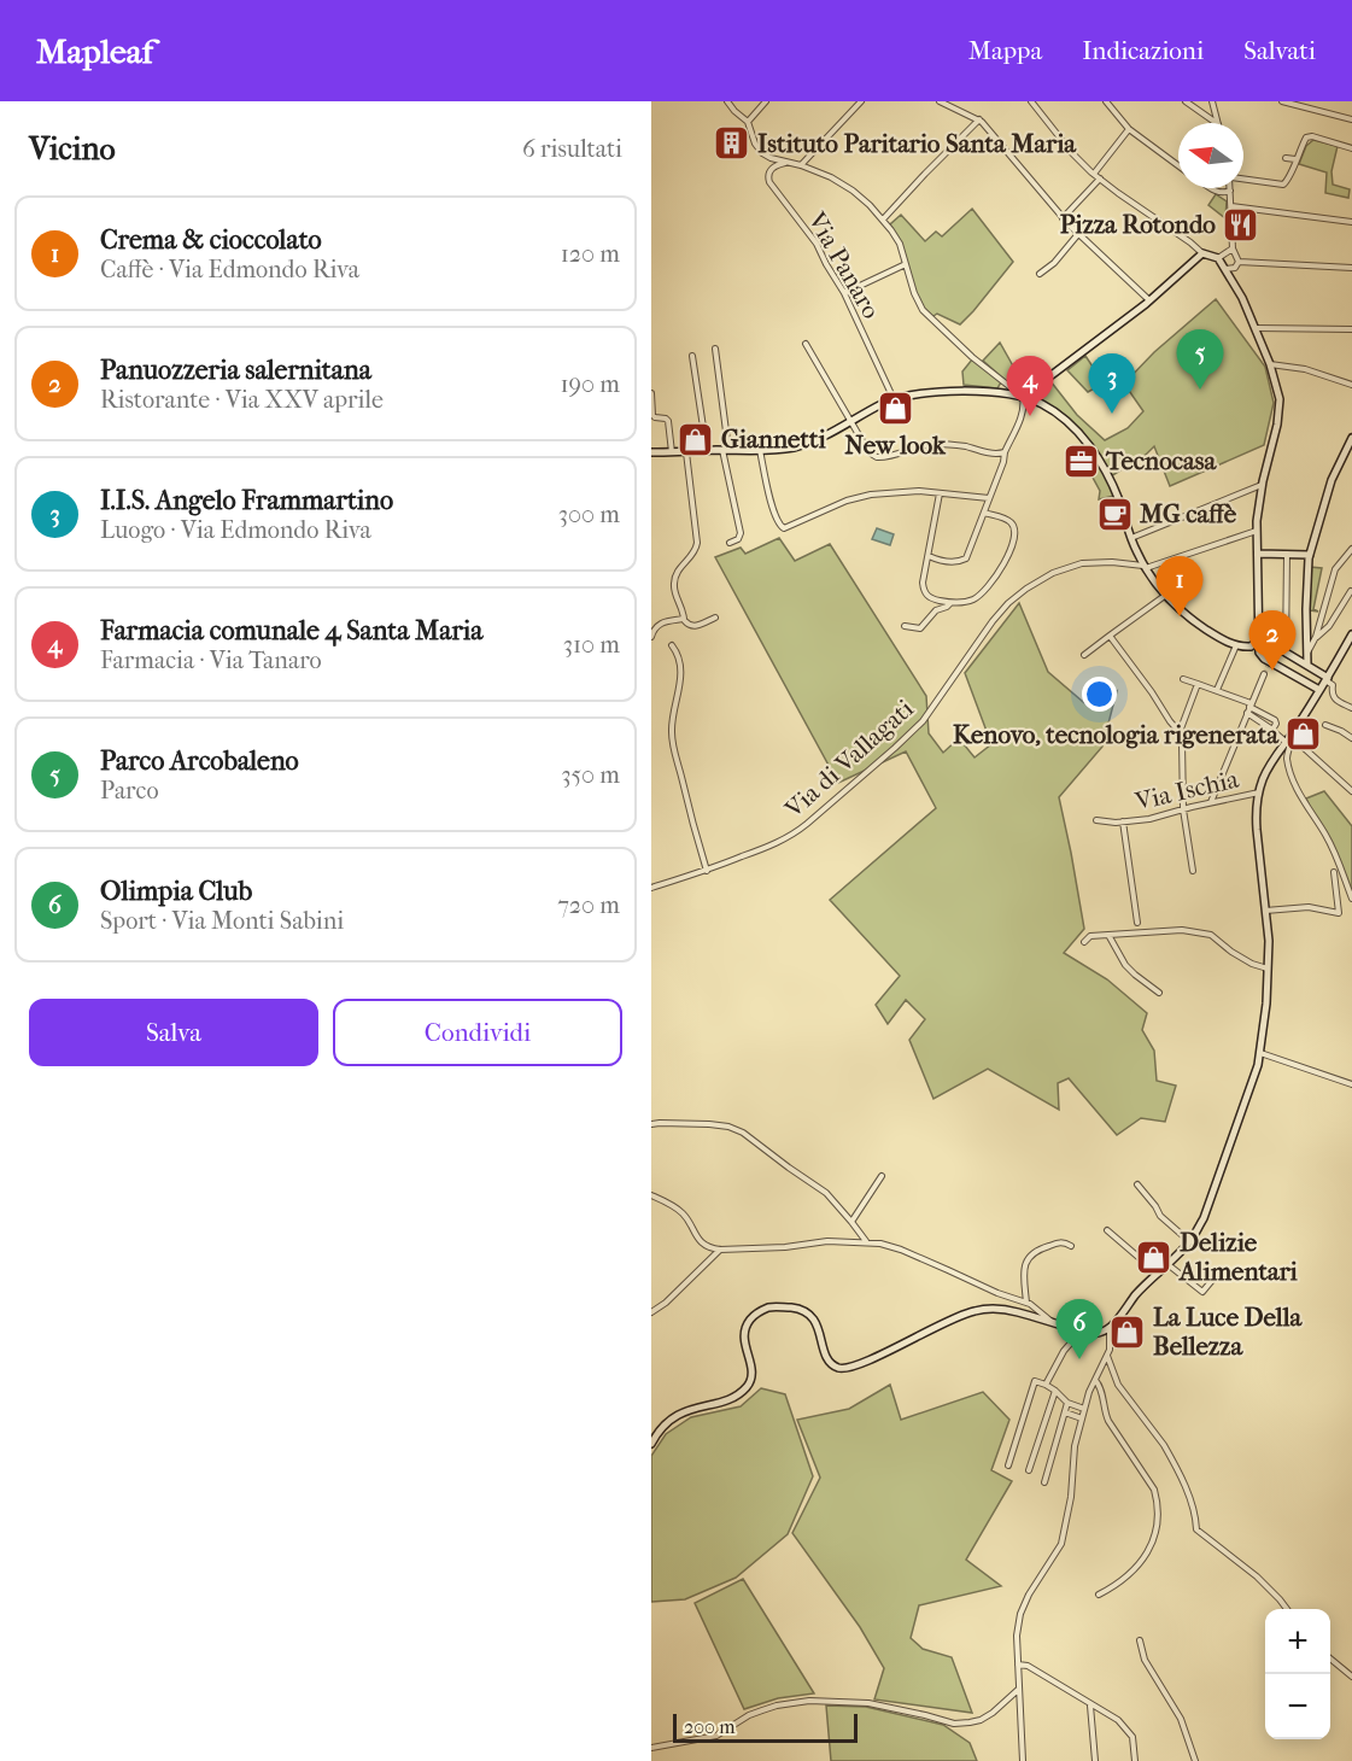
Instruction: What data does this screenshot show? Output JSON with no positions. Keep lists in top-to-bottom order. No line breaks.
{"streets":{"street":["Via Panaro","Via di Vallagati","Via Ischia"]},"places":{"building":["Istituto Paritario Santa Maria"],"restaurant":["Pizza Rotondo"],"shop":["New look","Giannetti","Kenovo, tecnologia rigenerata","Delizie Alimentari","La Luce Della Bellezza"],"office":["Tecnocasa"],"cafe":["MG caffè"]},"scale_bar":"200 m","north":"left","page":{"header":"Mapleaf","nav":["Mappa","Indicazioni","Salvati"],"heading":["Vicino","6 risultati"],"list":[{"mark":"1","name":"Crema & cioccolato","note":"Caffè · Via Edmondo Riva","value":"120 m"},{"mark":"2","name":"Panuozzeria salernitana","note":"Ristorante · Via XXV aprile","value":"190 m"},{"mark":"3","name":"I.I.S. Angelo Frammartino","note":"Luogo · Via Edmondo Riva","value":"300 m"},{"mark":"4","name":"Farmacia comunale 4 Santa Maria","note":"Farmacia · Via Tanaro","value":"310 m"},{"mark":"5","name":"Parco Arcobaleno","note":"Parco","value":"350 m"},{"mark":"6","name":"Olimpia Club","note":"Sport · Via Monti Sabini","value":"720 m"}],"pins":["5","3","4","1","2","6"],"buttons":["Salva","Condividi"],"map_buttons":["+","−"],"scale":"200 m"}}
